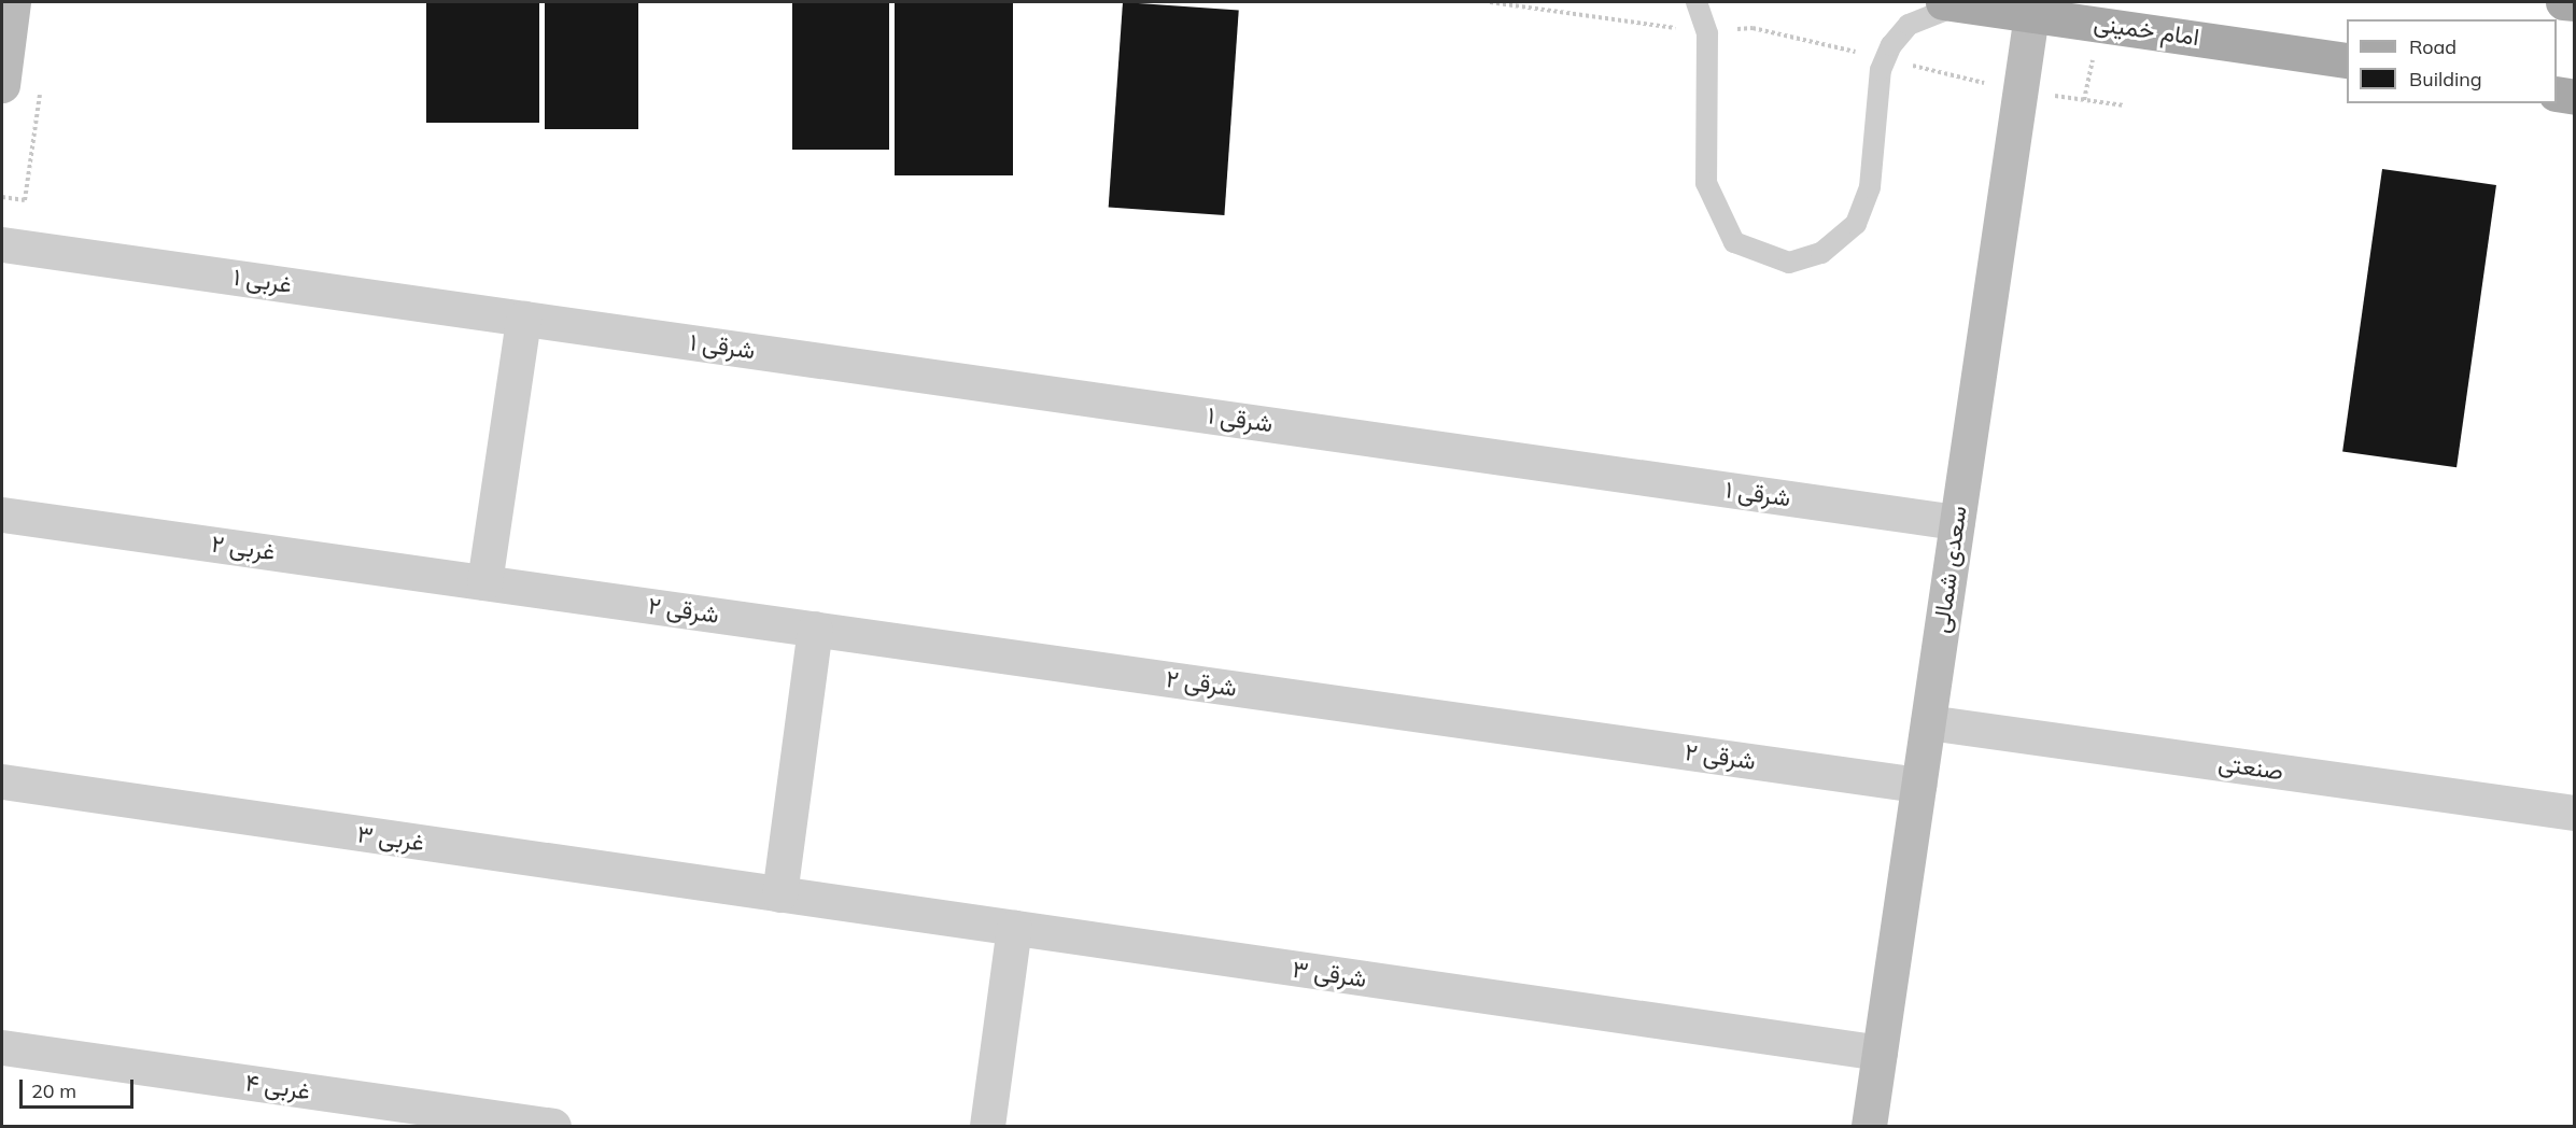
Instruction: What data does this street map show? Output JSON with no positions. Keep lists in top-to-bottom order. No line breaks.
{"streets":{"main road":["امام خمینی","سعدی شمالی"],"street":["۱ غربی","۱ شرقی","۲ غربی","۲ شرقی","صنعتی","۳ غربی","۳ شرقی","۴ غربی"]},"crossings":[["امام خمینی","سعدی شمالی"],["۱ غربی","۱ شرقی"],["۱ شرقی","سعدی شمالی"],["۲ غربی","۲ شرقی"],["سعدی شمالی","۲ شرقی"],["سعدی شمالی","صنعتی"],["سعدی شمالی","۳ شرقی"],["۳ غربی","۳ شرقی"]],"legend":["Road","Building"],"scale_bar":"20 m"}
